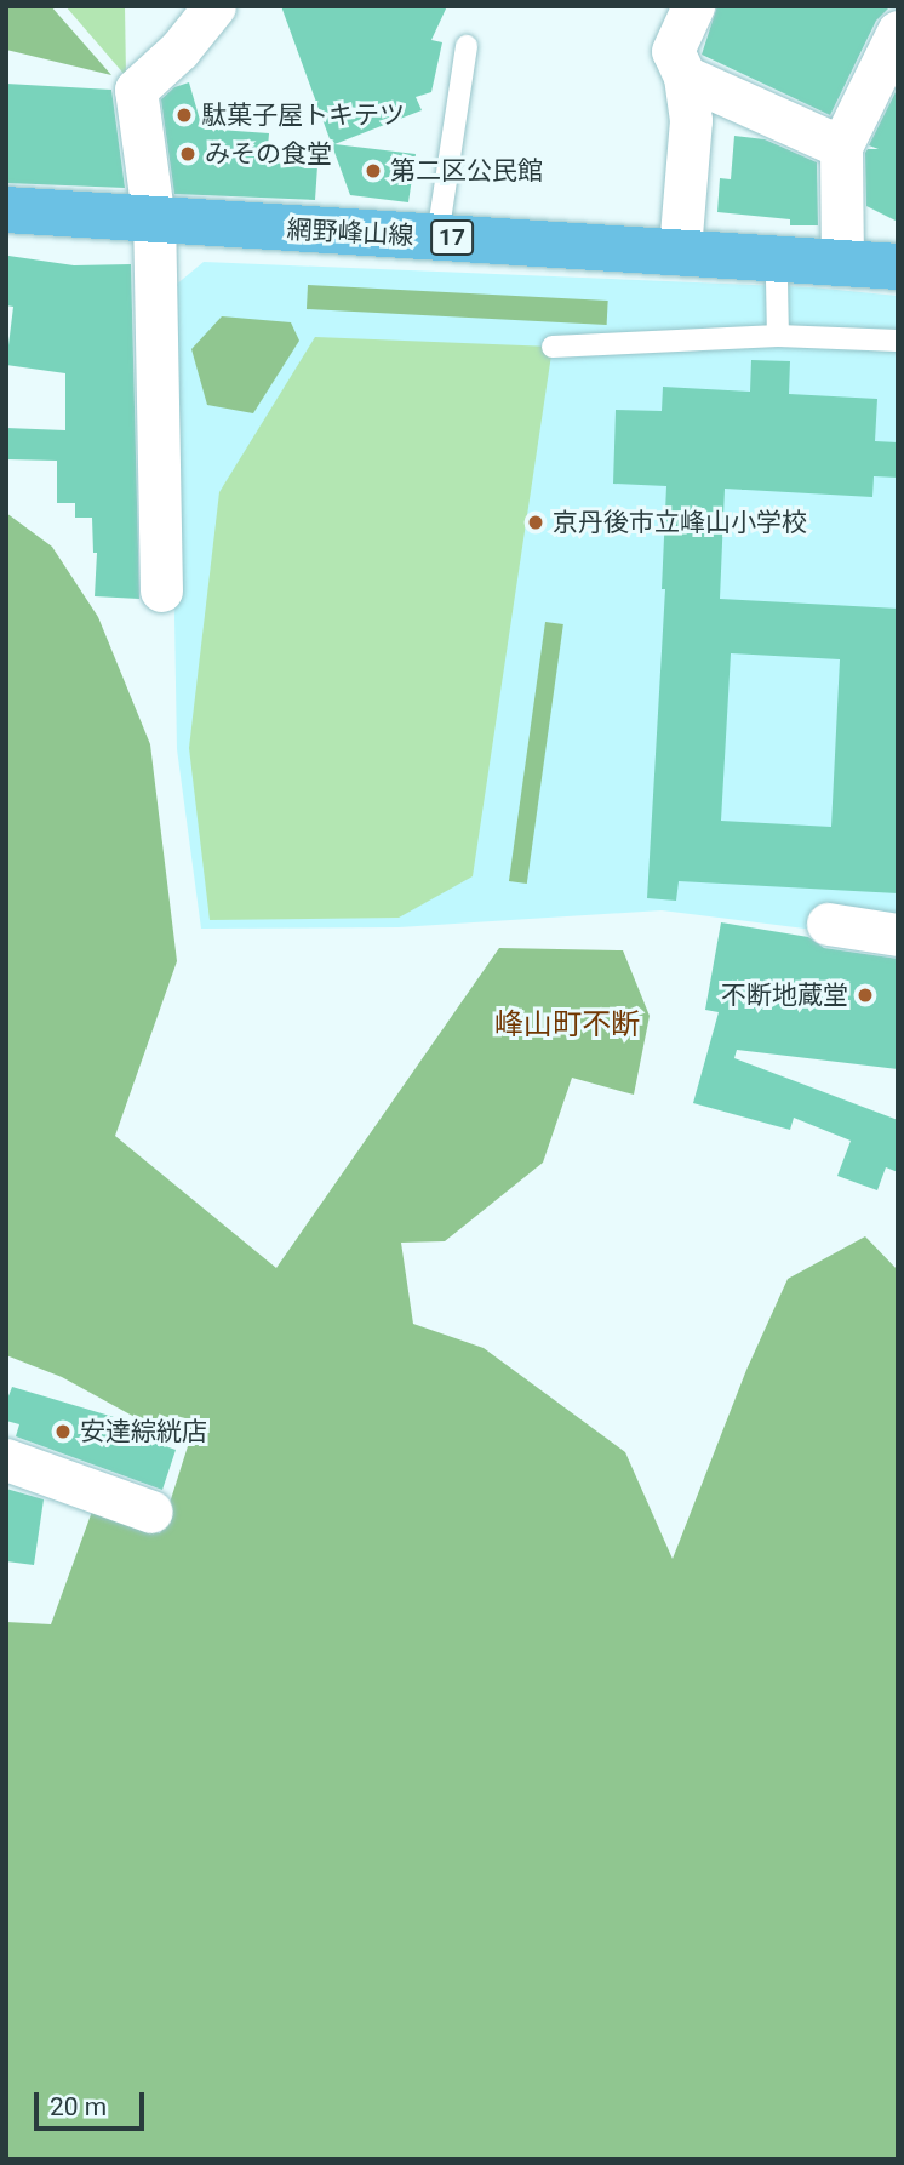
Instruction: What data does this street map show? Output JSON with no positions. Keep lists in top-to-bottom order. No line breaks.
{"streets":{"main road":["網野峰山線","17"]},"districts":["峰山町不断"],"places":["駄菓子屋トキテツ","みその食堂","第二区公民館","京丹後市立峰山小学校","不断地蔵堂","安達綜絖店"],"scale_bar":"20 m"}
